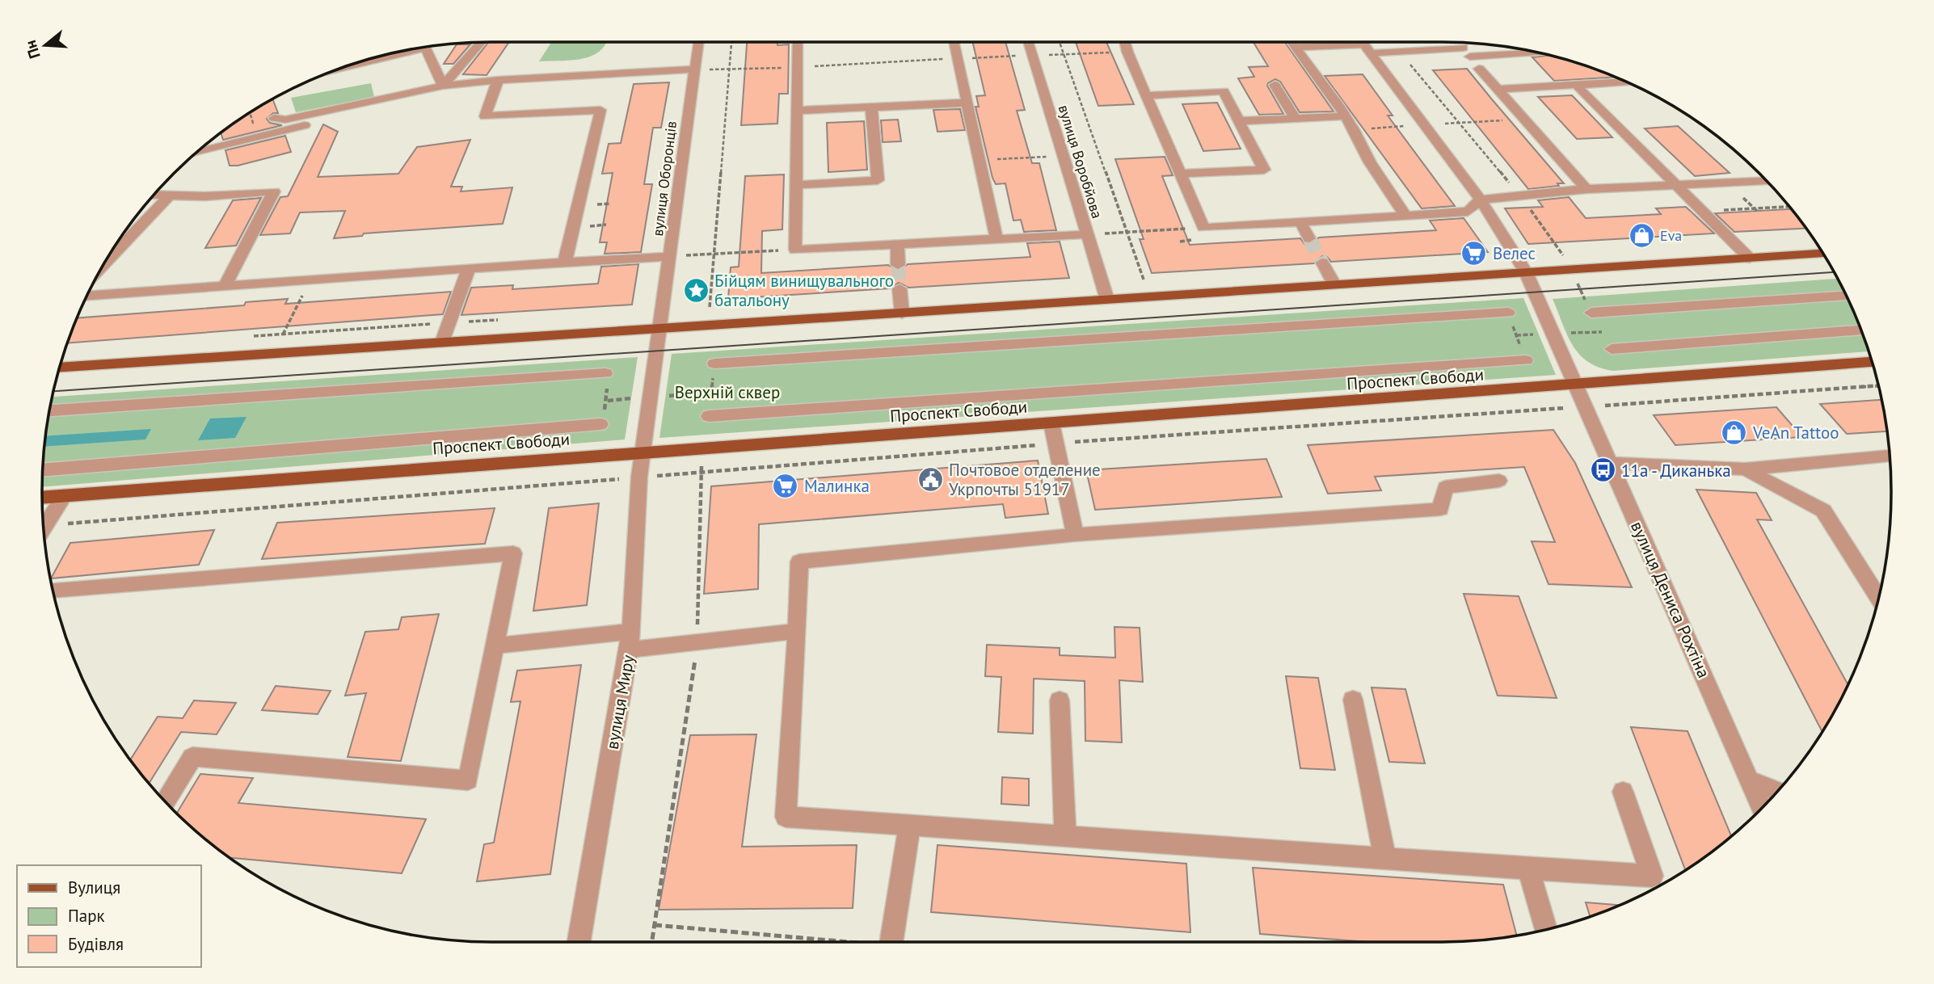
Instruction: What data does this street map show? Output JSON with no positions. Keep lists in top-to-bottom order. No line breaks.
{"streets":{"main road":["Проспект Свободи"],"street":["вулиця Воробйова","вулиця Оборонців","вулиця Дениса Рохтіна","вулиця Миру"]},"crossings":[["вулиця Оборонців","Проспект Свободи"],["вулиця Оборонців","вулиця Миру"],["Проспект Свободи","вулиця Дениса Рохтіна"],["Проспект Свободи","вулиця Миру"]],"parks":["Верхній сквер"],"places":{"shop":["Eva","VeAn Tattoo"],"supermarket":["Велес","Малинка"],"place":["Бійцям винищувального батальону"],"bus stop":["11а - Диканька"],"public building":["Почтовое отделение Укрпочты 51917"]},"legend":["Вулиця","Парк","Будівля"],"north":"left"}
